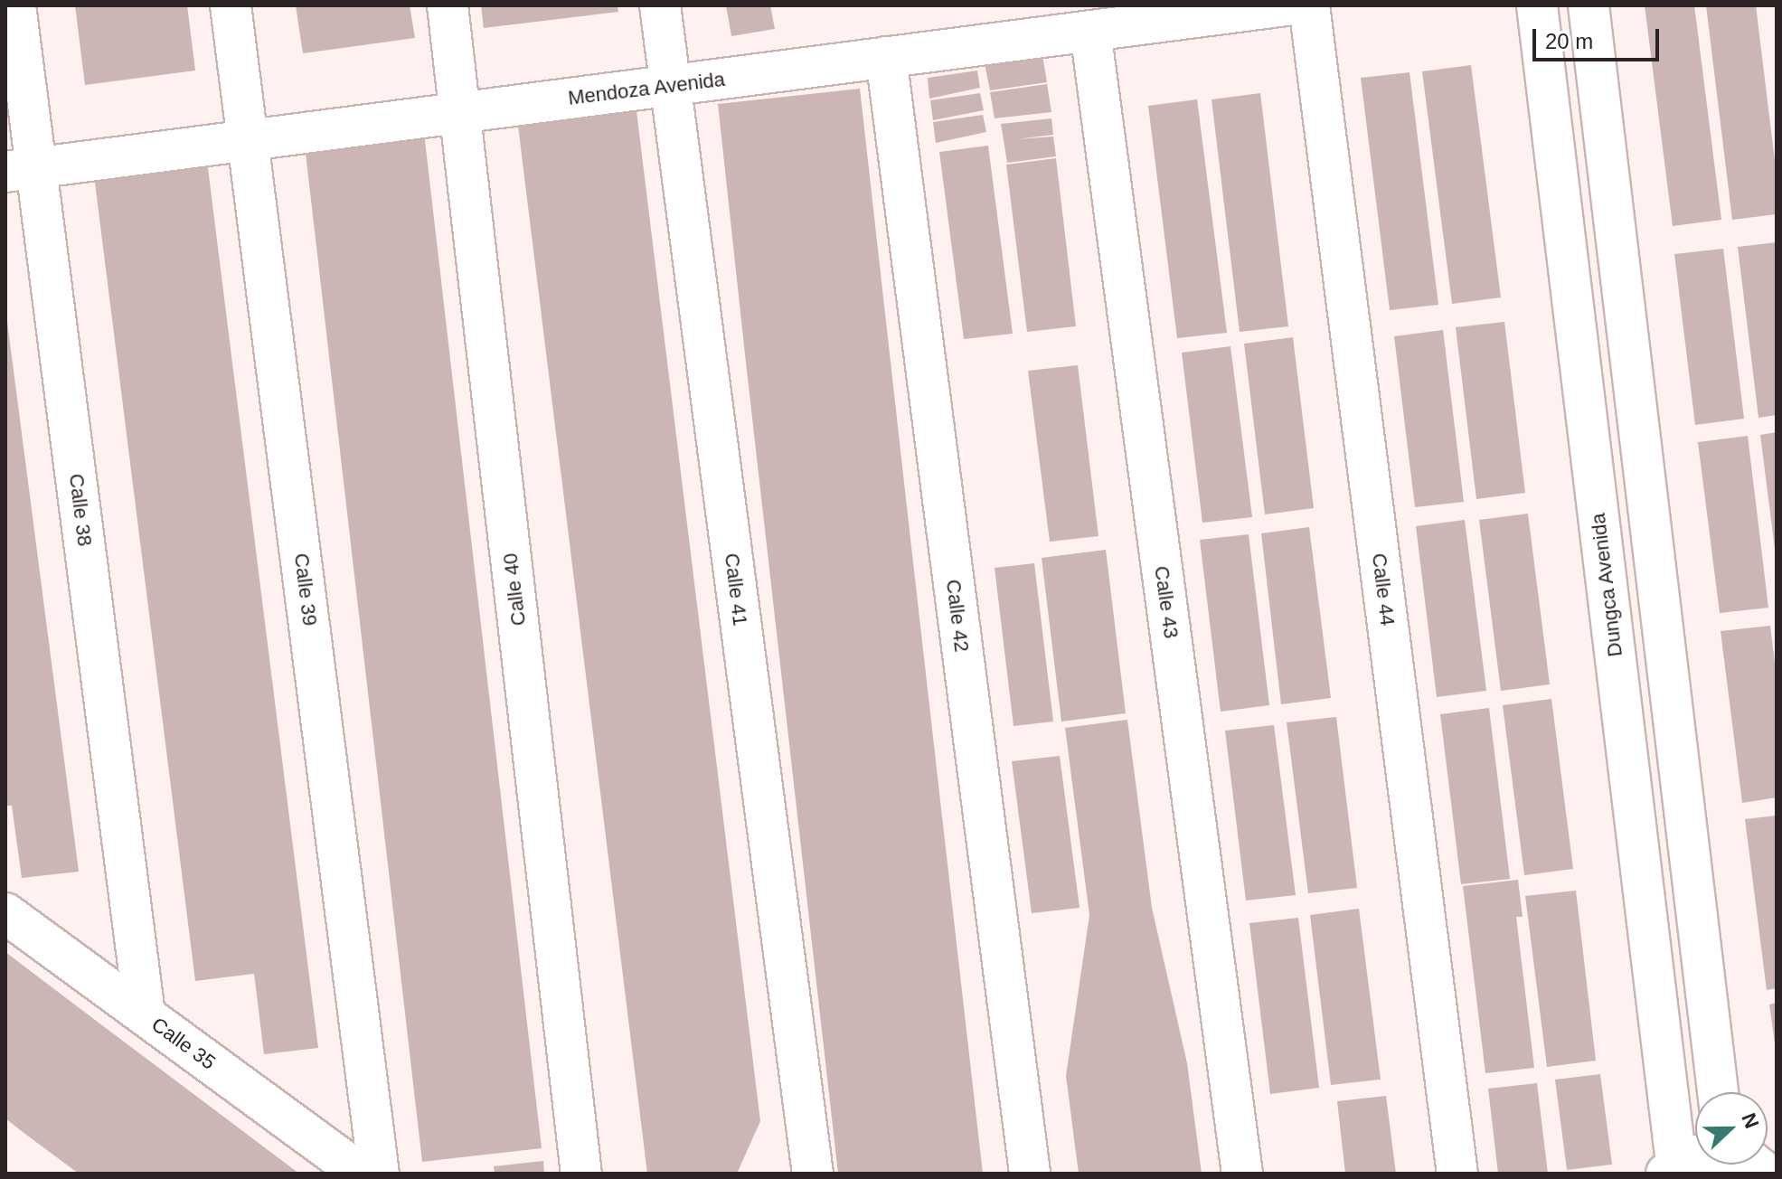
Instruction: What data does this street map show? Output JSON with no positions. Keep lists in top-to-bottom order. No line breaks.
{"streets":{"street":["Mendoza Avenida","Calle 38","Dungca Avenida","Calle 39","Calle 40","Calle 41","Calle 44","Calle 43","Calle 42","Calle 35"]},"crossings":[["Mendoza Avenida","Calle 38"],["Mendoza Avenida","Calle 39"],["Mendoza Avenida","Calle 40"],["Mendoza Avenida","Calle 41"],["Mendoza Avenida","Calle 43"],["Mendoza Avenida","Calle 42"],["Calle 38","Calle 35"]],"scale_bar":"20 m","north":"right"}
